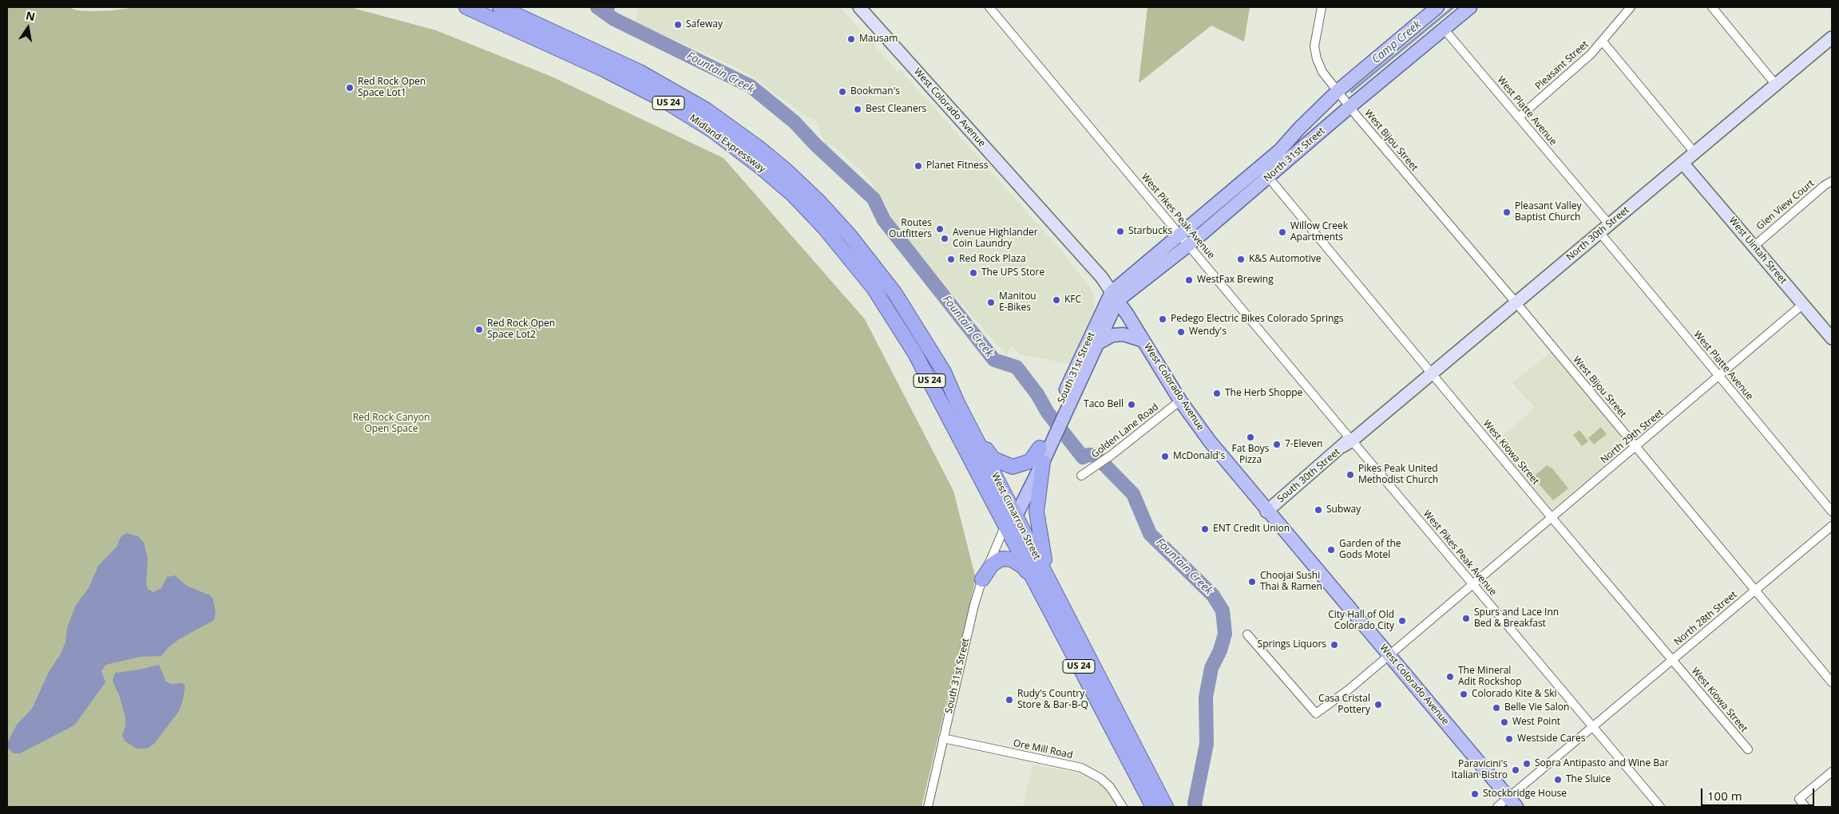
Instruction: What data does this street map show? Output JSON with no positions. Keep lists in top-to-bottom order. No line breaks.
{"streets":{"highway":["US 24","Midland Expressway","West Cimarron Street"],"main road":["West Colorado Avenue","North 31st Street","North 30th Street","West Uintah Street","South 31st Street","South 30th Street"],"street":["Pleasant Street","West Platte Avenue","West Bijou Street","Glen View Court","West Pikes Peak Avenue","Golden Lane Road","North 29th Street","West Kiowa Street","North 28th Street","Ore Mill Road"]},"crossings":[["Pleasant Street","West Platte Avenue"],["West Colorado Avenue","South 31st Street"],["West Colorado Avenue","Golden Lane Road"],["West Colorado Avenue","North 29th Street"],["West Colorado Avenue","South 30th Street"],["West Colorado Avenue","North 28th Street"],["West Platte Avenue","North 31st Street"],["West Platte Avenue","North 30th Street"],["West Platte Avenue","North 29th Street"],["West Bijou Street","North 31st Street"],["West Bijou Street","North 30th Street"],["West Bijou Street","North 29th Street"],["West Bijou Street","North 28th Street"],["Midland Expressway","West Cimarron Street"],["North 31st Street","West Pikes Peak Avenue"],["North 31st Street","South 31st Street"],["North 31st Street","West Kiowa Street"],["Glen View Court","West Uintah Street"],["West Pikes Peak Avenue","North 30th Street"],["West Pikes Peak Avenue","South 31st Street"],["West Pikes Peak Avenue","North 29th Street"],["West Pikes Peak Avenue","South 30th Street"],["West Pikes Peak Avenue","North 28th Street"],["North 30th Street","West Uintah Street"],["North 30th Street","West Kiowa Street"],["North 30th Street","South 30th Street"],["West Uintah Street","North 29th Street"],["South 31st Street","West Cimarron Street"],["South 31st Street","Ore Mill Road"],["North 29th Street","West Kiowa Street"],["West Kiowa Street","North 28th Street"]],"water":["Camp Creek","Fountain Creek"],"parks":["Red Rock Canyon Open Space"],"places":["Safeway","Mausam","Red Rock Open Space Lot1","Bookman's","Best Cleaners","Planet Fitness","Pleasant Valley Baptist Church","Routes Outfitters","Starbucks","Willow Creek Apartments","Avenue Highlander Coin Laundry","Red Rock Plaza","K&S Automotive","The UPS Store","WestFax Brewing","KFC","Manitou E-Bikes","Pedego Electric Bikes Colorado Springs","Red Rock Open Space Lot2","Wendy's","The Herb Shoppe","Taco Bell","Fat Boys Pizza","7-Eleven","McDonald's","Pikes Peak United Methodist Church","Subway","ENT Credit Union","Garden of the Gods Motel","Choojai Sushi Thai & Ramen","Spurs and Lace Inn Bed & Breakfast","City Hall of Old Colorado City","Springs Liquors","The Mineral Adit Rockshop","Colorado Kite & Ski","Rudy's Country Store & Bar-B-Q","Casa Cristal Pottery","Belle Vie Salon","West Point","Westside Cares","Sopra Antipasto and Wine Bar","Paravicini's Italian Bistro","The Sluice","Stockbridge House"],"scale_bar":"100 m","north":"top"}
